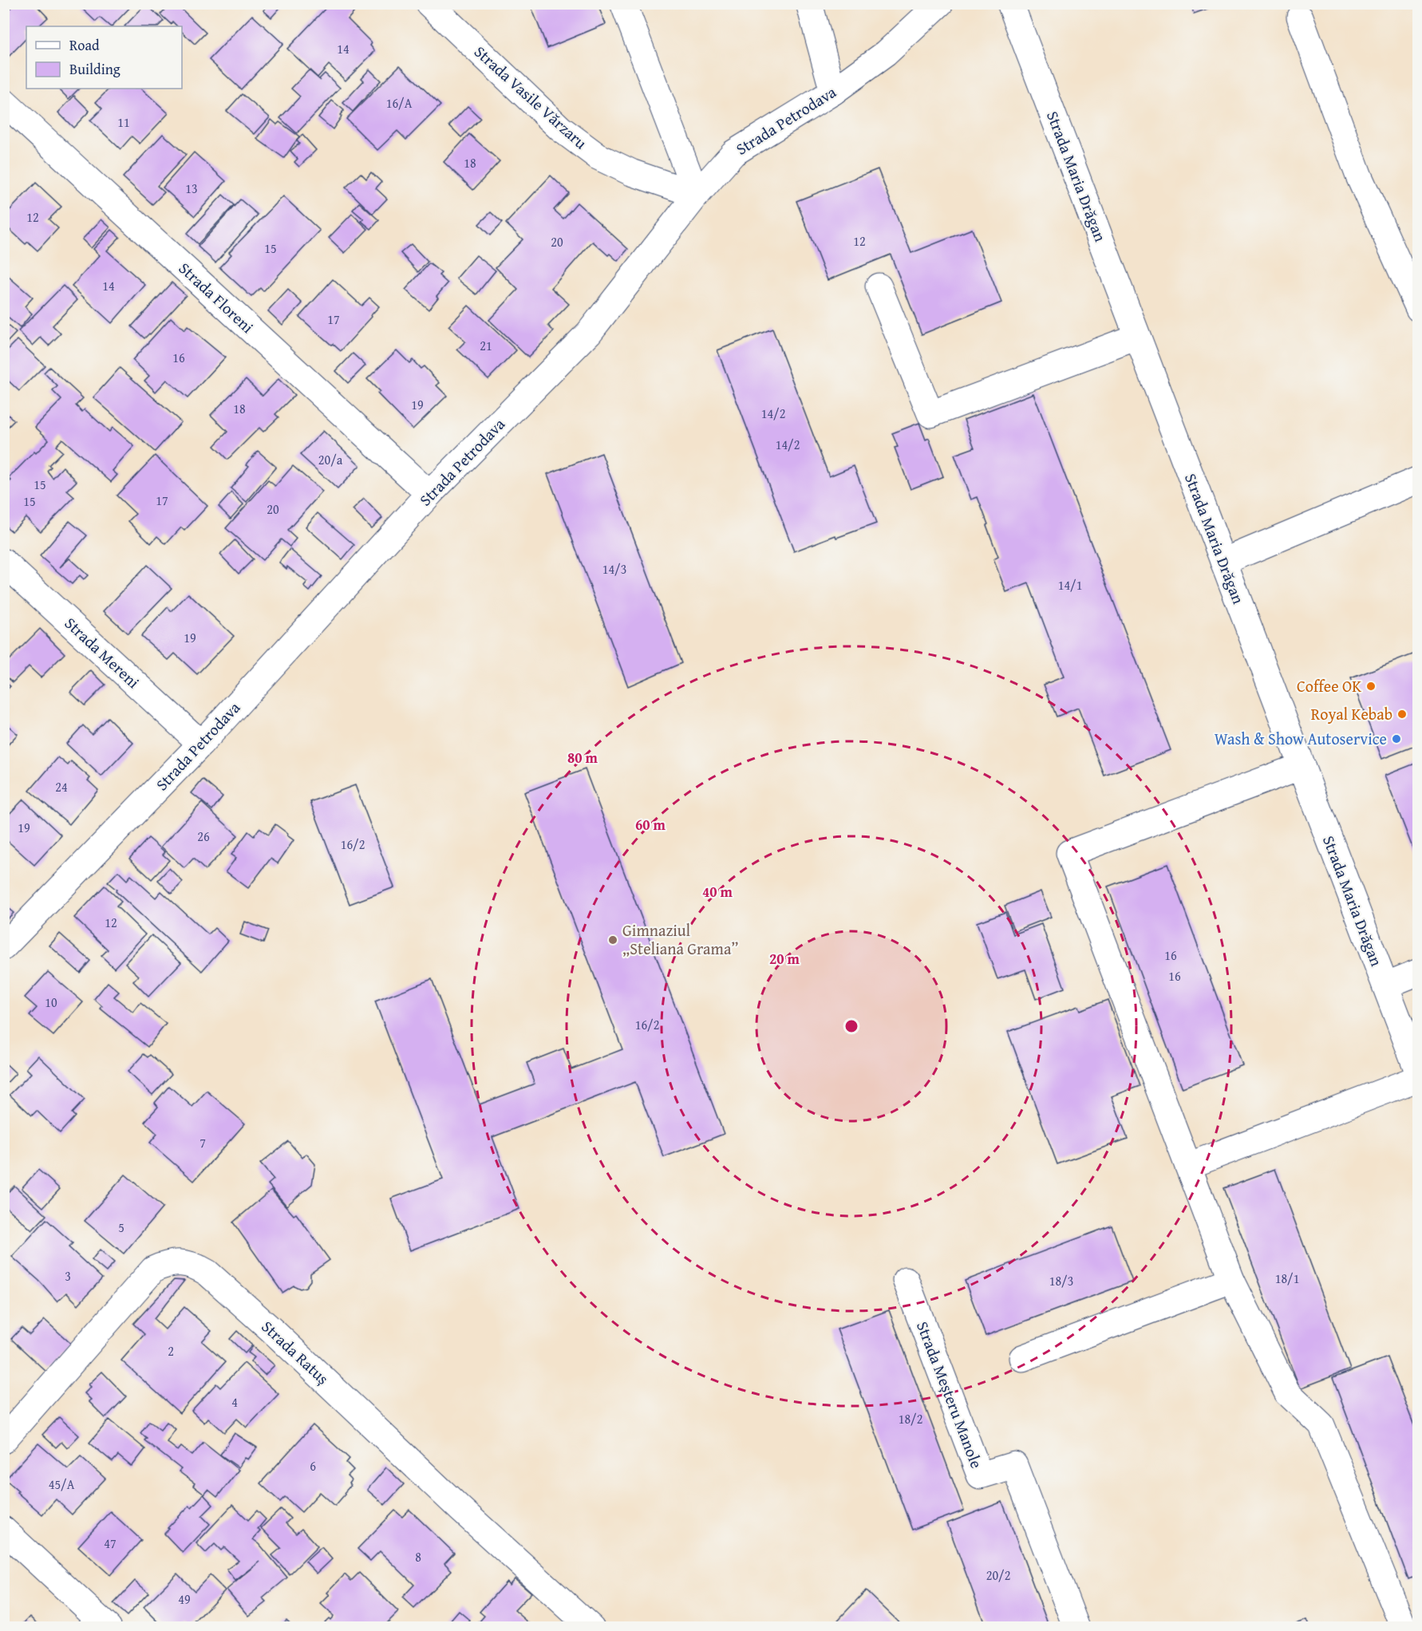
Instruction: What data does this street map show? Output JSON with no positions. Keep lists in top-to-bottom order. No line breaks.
{"streets":{"street":["Strada Vasile Vărzaru","Strada Petrodava","Strada Maria Drăgan","Strada Floreni","Strada Mereni","Strada Ratuș","Strada Meșteru Manole"]},"crossings":[["Strada Vasile Vărzaru","Strada Petrodava"],["Strada Petrodava","Strada Floreni"],["Strada Petrodava","Strada Mereni"]],"places":["Coffee OK","Royal Kebab","Wash & Show Autoservice","Gimnaziul „Steliana Grama”"],"house_numbers":["14","16/A","11","18","13","12","12","20","15","14","17","21","16","19","18","14/2","14/2","20/a","15","17","15","20","14/3","14/1","19","24","19","26","16/2","12","16","16","10","16/2","7","5","3","18/1","18/3","2","4","18/2","6","45/A","47","8","20/2","49"],"legend":["Road","Building"],"rings":["80 m","60 m","40 m","20 m"]}
